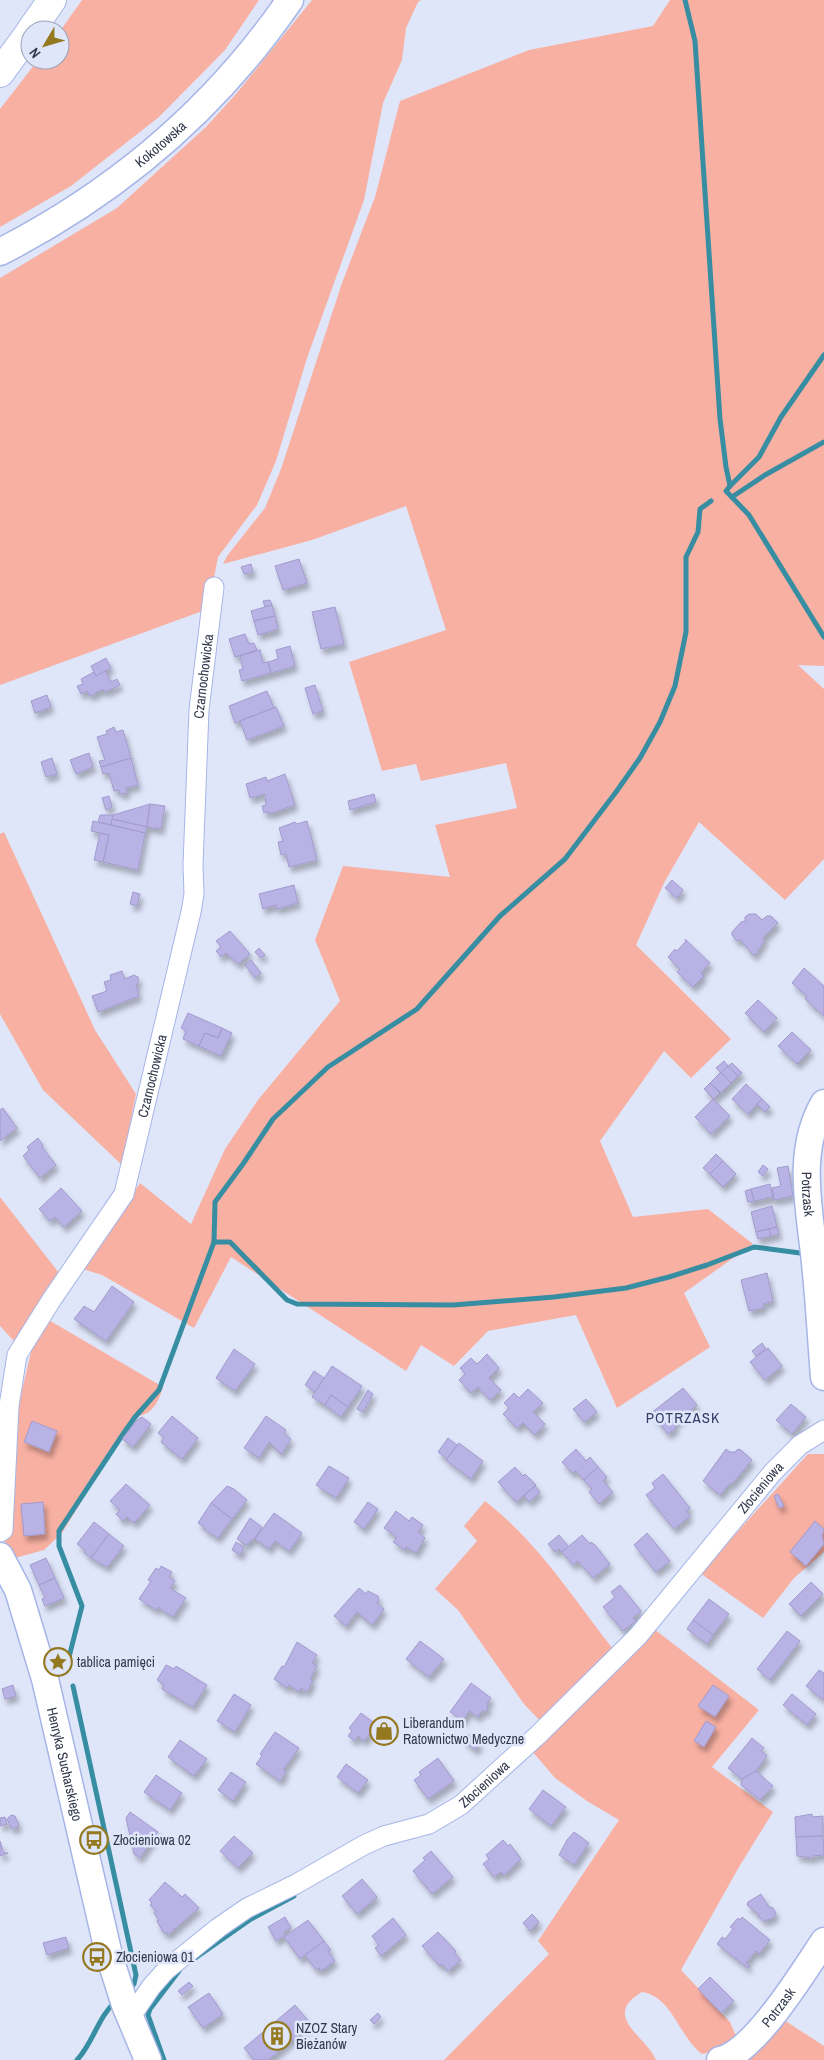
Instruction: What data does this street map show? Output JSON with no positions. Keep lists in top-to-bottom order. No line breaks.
{"streets":{"street":["Kokotowska","Czarnochowicka","Potrzask","Złocieniowa","Henryka Sucharskiego"]},"crossings":[["Złocieniowa","Henryka Sucharskiego"]],"districts":["POTRZASK"],"places":{"place":["tablica pamięci"],"shop":["Liberandum Ratownictwo Medyczne"],"bus stop":["Złocieniowa 02","Złocieniowa 01"],"building":["NZOZ Stary Bieżanów"]},"north":"bottom left"}
